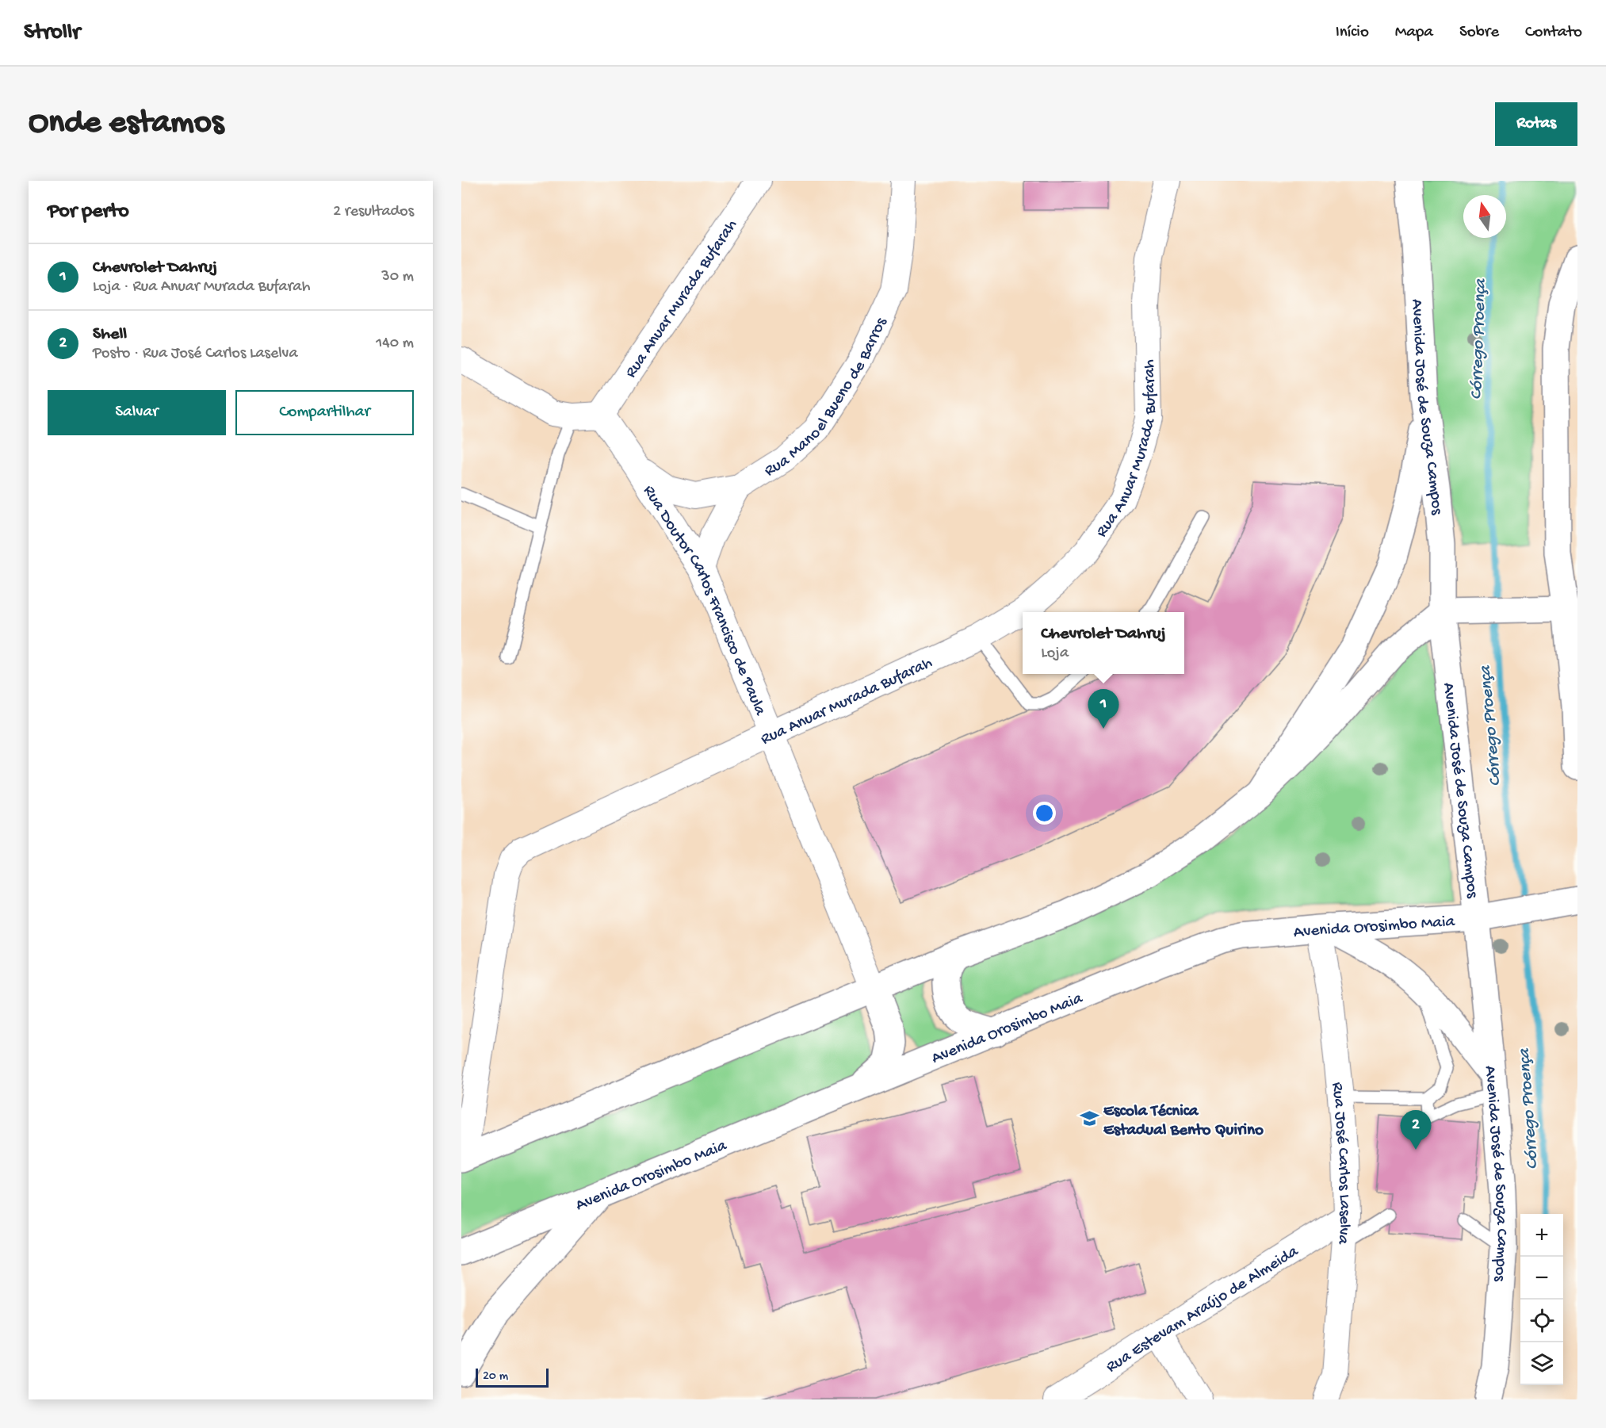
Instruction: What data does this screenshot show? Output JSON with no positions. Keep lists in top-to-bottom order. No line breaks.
{"streets":{"main road":["Avenida José de Souza Campos","Avenida Orosimbo Maia"],"street":["Rua Anuar Murada Bufarah","Rua Manoel Bueno de Barros","Rua Doutor Carlos Francisco de Paula","Rua José Carlos Laselva","Rua Estevam Araújo de Almeida"]},"crossings":[["Rua Anuar Murada Bufarah","Rua Doutor Carlos Francisco de Paula"],["Rua Manoel Bueno de Barros","Rua Doutor Carlos Francisco de Paula"],["Avenida José de Souza Campos","Avenida Orosimbo Maia"],["Avenida Orosimbo Maia","Rua José Carlos Laselva"],["Rua José Carlos Laselva","Rua Estevam Araújo de Almeida"]],"water":["Córrego Proença"],"places":{"school or university":["Escola Técnica Estadual Bento Quirino"]},"scale_bar":"20 m","north":"top","page":{"header":"Strollr","nav":["Início","Mapa","Sobre","Contato"],"buttons":["Rotas",["Salvar","Compartilhar"]],"title":"Onde estamos","heading":["Por perto","2 resultados"],"list":[{"mark":"1","name":"Chevrolet Dahruj","note":"Loja · Rua Anuar Murada Bufarah","value":"30 m"},{"mark":"2","name":"Shell","note":"Posto · Rua José Carlos Laselva","value":"140 m"}],"popup":["Chevrolet Dahruj","Loja"],"pins":["1","2"],"map_buttons":["+","−"],"scale":"20 m"}}
